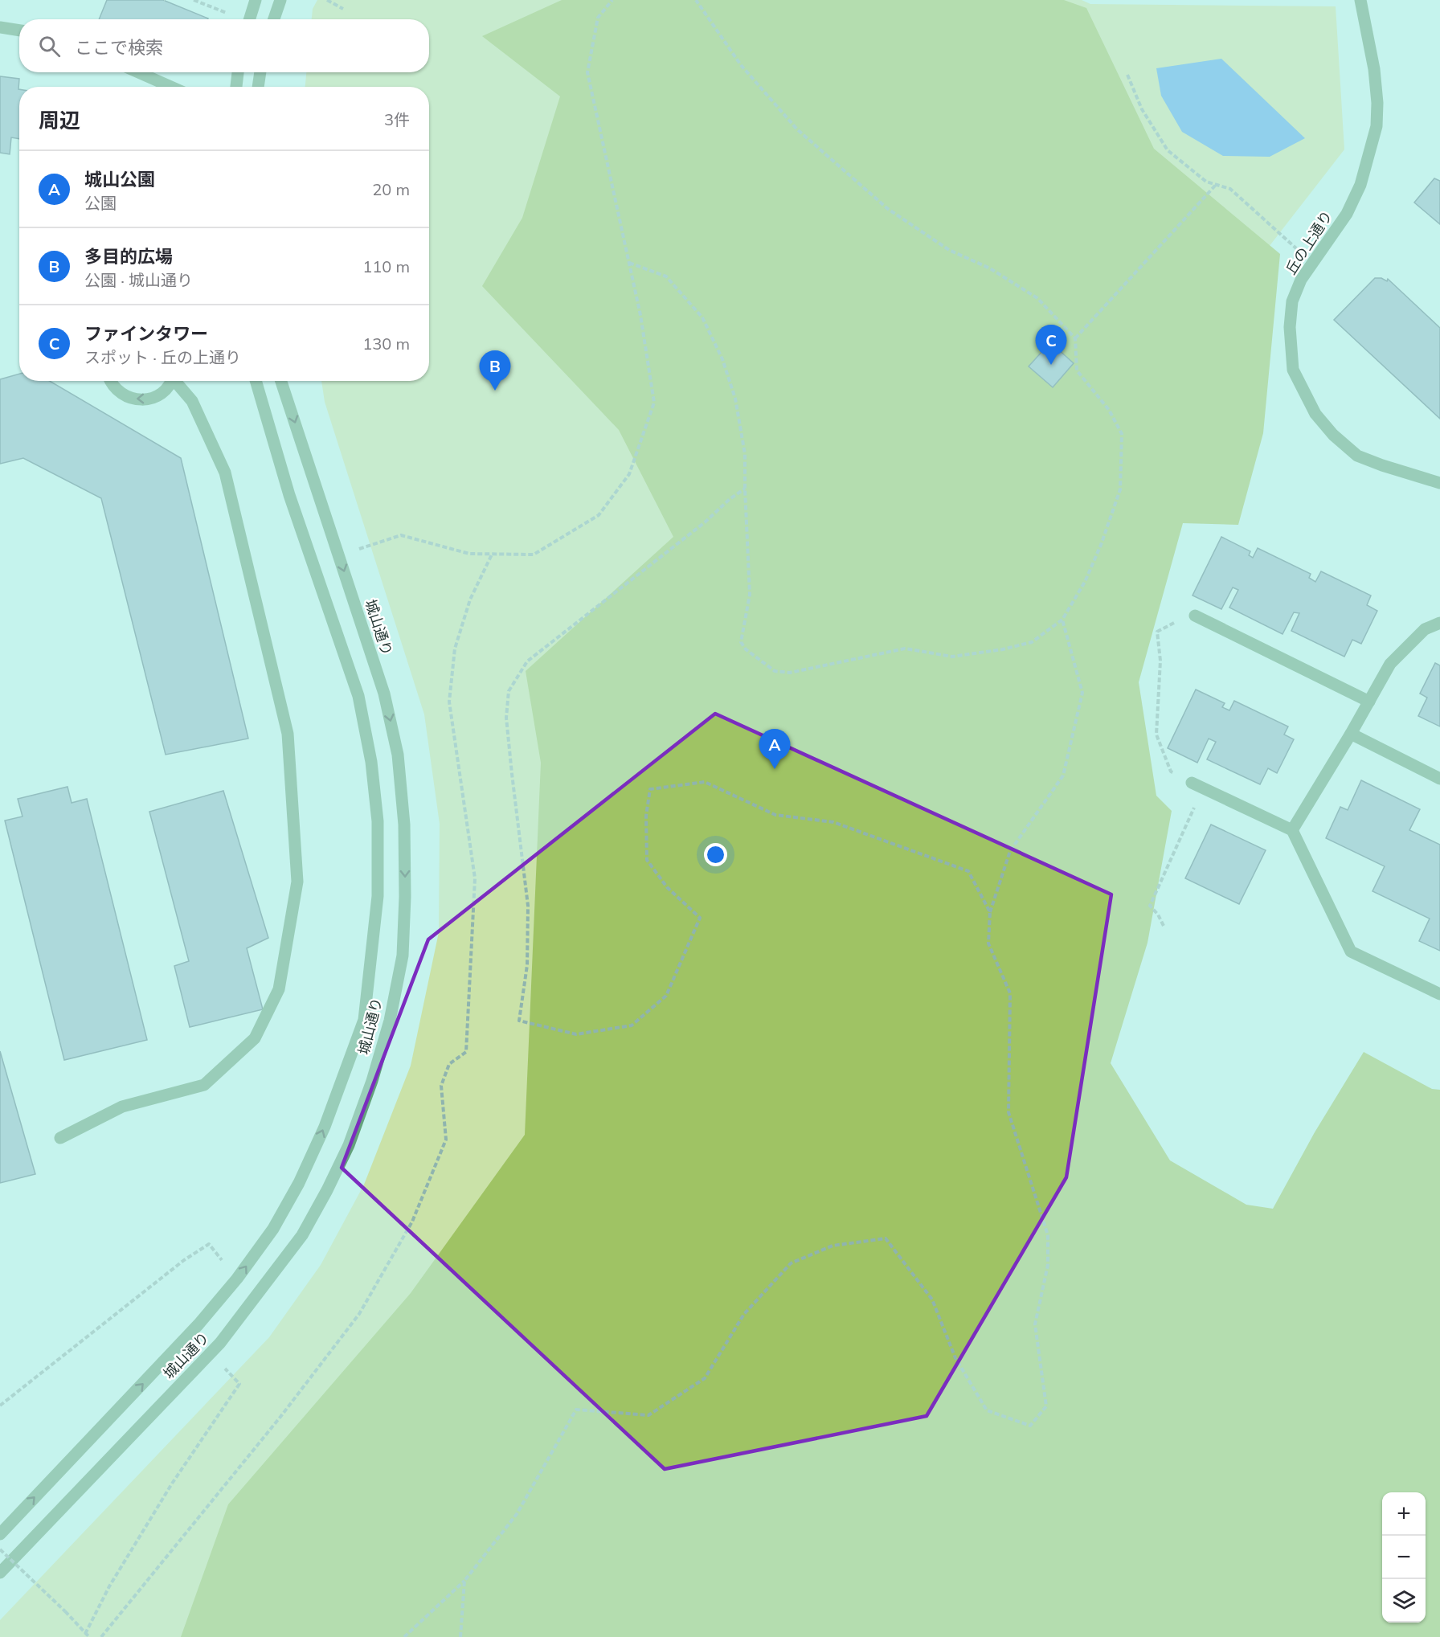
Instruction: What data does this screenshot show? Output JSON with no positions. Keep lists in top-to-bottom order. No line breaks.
{"streets":{"street":["丘の上通り","城山通り"]},"page":{"search":"ここで検索","heading":["周辺","3件"],"list":[{"mark":"A","name":"城山公園","note":"公園","value":"20 m"},{"mark":"B","name":"多目的広場","note":"公園 · 城山通り","value":"110 m"},{"mark":"C","name":"ファインタワー","note":"スポット · 丘の上通り","value":"130 m"}],"pins":["C","B","A"],"map_buttons":["+","−"]}}
